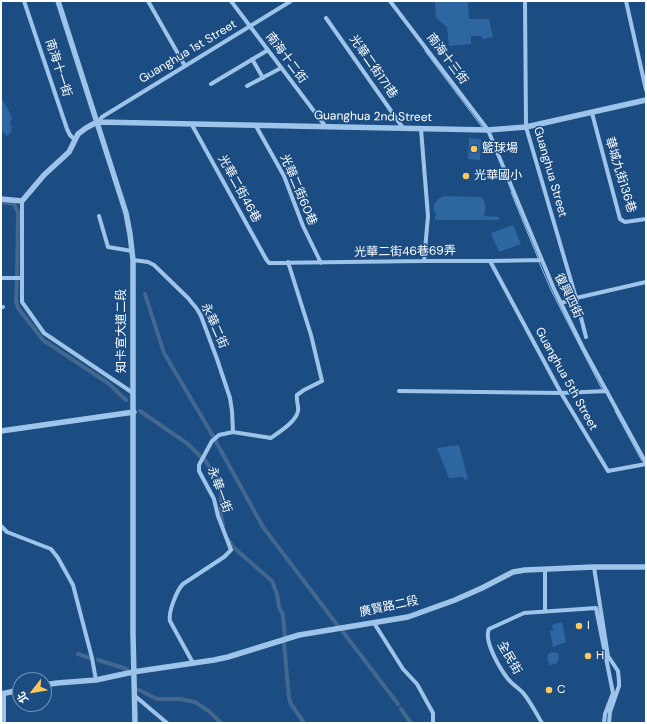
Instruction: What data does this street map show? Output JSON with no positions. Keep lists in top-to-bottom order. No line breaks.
{"streets":{"street":["Guanghua 1st Street","南海十二街","南海十三街","光華二街171巷","南海十一街","Guanghua 2nd Street","Guanghua Street","華城九街136巷","光華二街46巷","光華二街60巷","光華二街46巷69弄","復興四街","永華二街","知卡宣大道二段","Guanghua 5th Street","永華一街","廣賢路二段","全民街"]},"crossings":[["Guanghua 1st Street","南海十二街"],["Guanghua 1st Street","Guanghua 2nd Street"],["Guanghua 1st Street","知卡宣大道二段"],["南海十二街","Guanghua 2nd Street"],["南海十三街","Guanghua 2nd Street"],["南海十三街","復興四街"],["光華二街171巷","Guanghua 2nd Street"],["Guanghua 2nd Street","Guanghua Street"],["Guanghua 2nd Street","華城九街136巷"],["Guanghua 2nd Street","光華二街46巷"],["Guanghua 2nd Street","光華二街60巷"],["Guanghua 2nd Street","復興四街"],["Guanghua 2nd Street","知卡宣大道二段"],["光華二街46巷","光華二街46巷69弄"],["光華二街60巷","光華二街46巷69弄"],["光華二街46巷69弄","復興四街"],["光華二街46巷69弄","Guanghua 5th Street"],["光華二街46巷69弄","永華一街"],["復興四街","Guanghua 5th Street"],["永華二街","知卡宣大道二段"],["永華二街","永華一街"],["知卡宣大道二段","廣賢路二段"],["永華一街","廣賢路二段"]],"places":["籃球場","光華國小","I","H","C"],"north":"bottom left"}
